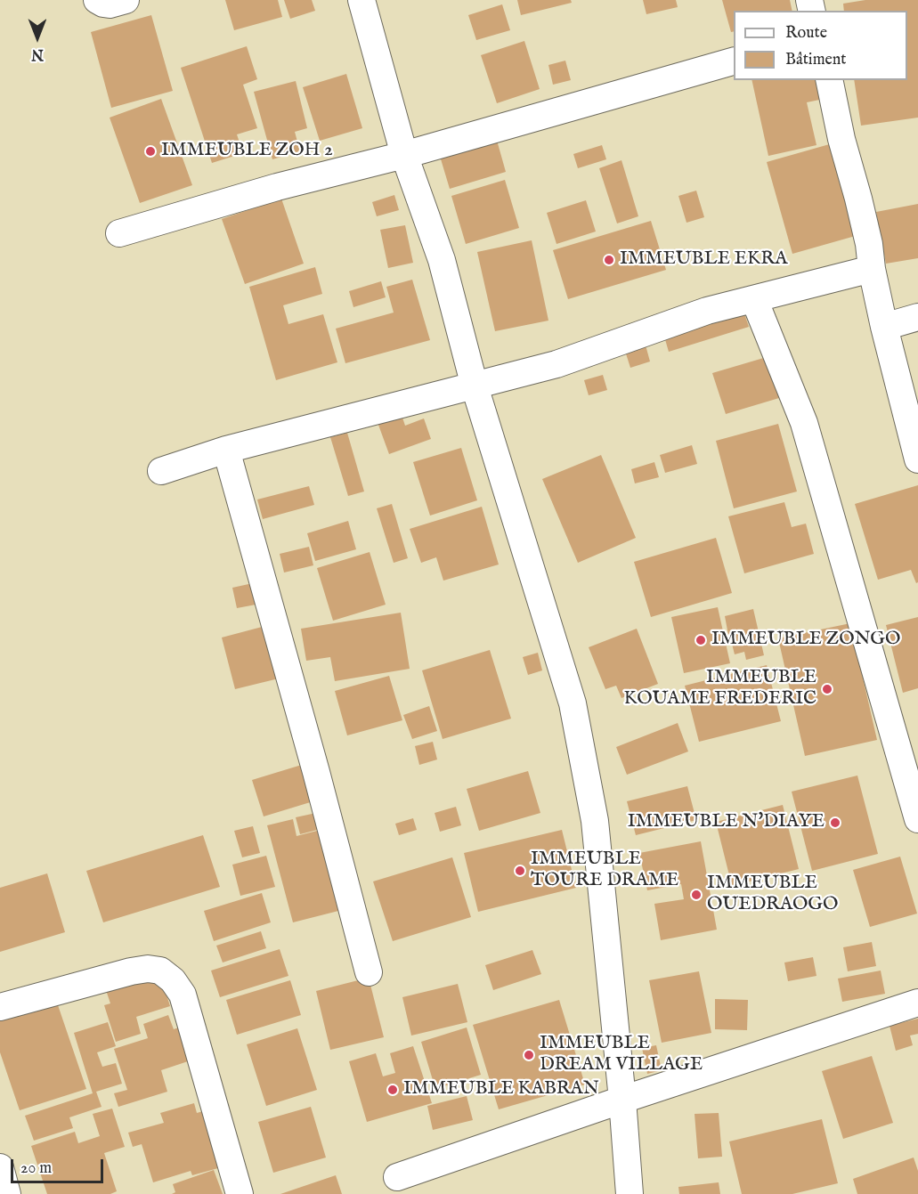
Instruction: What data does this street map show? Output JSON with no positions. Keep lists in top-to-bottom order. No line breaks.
{"places":["IMMEUBLE ZOH 2","IMMEUBLE EKRA","IMMEUBLE ZONGO","IMMEUBLE KOUAME FREDERIC","IMMEUBLE N'DIAYE","IMMEUBLE TOURE DRAME","IMMEUBLE OUEDRAOGO","IMMEUBLE DREAM VILLAGE","IMMEUBLE KABRAN"],"legend":["Route","Bâtiment"],"scale_bar":"20 m","north":"bottom"}
